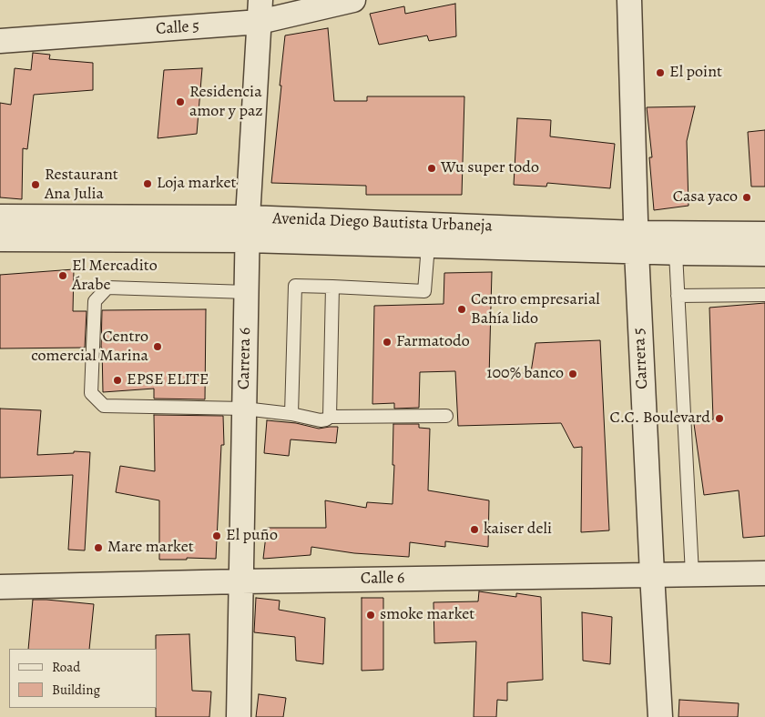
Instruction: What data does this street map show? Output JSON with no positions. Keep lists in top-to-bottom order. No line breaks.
{"streets":{"street":["Calle 5","Avenida Diego Bautista Urbaneja","Carrera 6","Carrera 5","Calle 6"]},"crossings":[["Calle 5","Carrera 6"],["Avenida Diego Bautista Urbaneja","Carrera 6"],["Avenida Diego Bautista Urbaneja","Carrera 5"],["Carrera 6","Calle 6"],["Carrera 5","Calle 6"]],"places":["El point","Residencia amor y paz","Wu super todo","Loja market","Restaurant Ana Julia","Casa yaco","El Mercadito Árabe","Centro empresarial Bahía lido","Farmatodo","Centro comercial Marina","100% banco","EPSE ELITE","C.C. Boulevard","kaiser deli","El puño","Mare market","smoke market"],"legend":["Road","Building"]}
